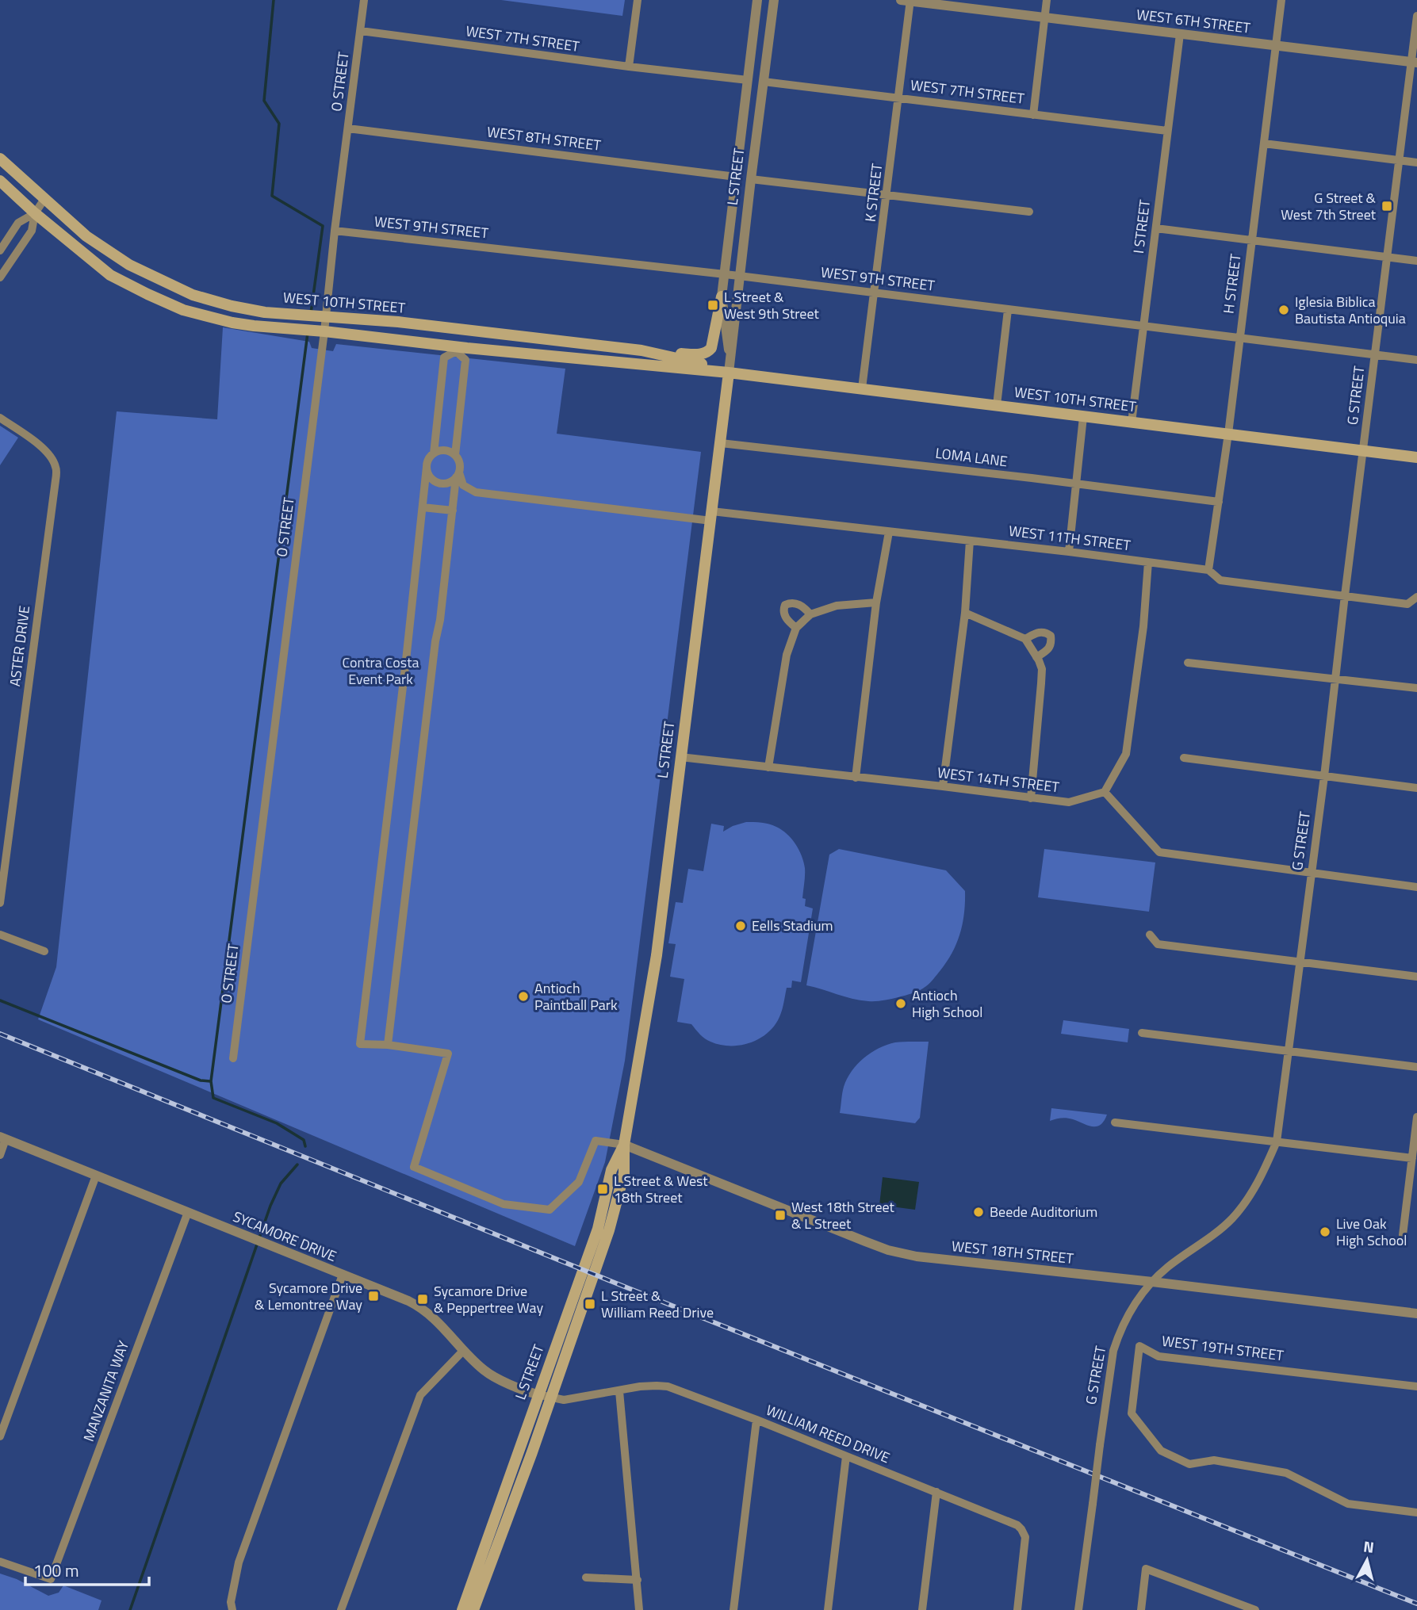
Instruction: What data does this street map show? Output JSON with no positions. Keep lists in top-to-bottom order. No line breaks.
{"streets":{"main road":["L STREET","WEST 10TH STREET"],"street":["WEST 6TH STREET","WEST 7TH STREET","O STREET","WEST 8TH STREET","K STREET","I STREET","WEST 9TH STREET","H STREET","G STREET","LOMA LANE","WEST 11TH STREET","ASTER DRIVE","WEST 14TH STREET","SYCAMORE DRIVE","WEST 18TH STREET","WEST 19TH STREET","MANZANITA WAY","WILLIAM REED DRIVE"]},"crossings":[["WEST 6TH STREET","K STREET"],["WEST 6TH STREET","I STREET"],["WEST 6TH STREET","H STREET"],["WEST 6TH STREET","G STREET"],["WEST 7TH STREET","O STREET"],["WEST 7TH STREET","L STREET"],["WEST 7TH STREET","K STREET"],["WEST 7TH STREET","I STREET"],["O STREET","WEST 8TH STREET"],["O STREET","WEST 9TH STREET"],["O STREET","WEST 10TH STREET"],["WEST 8TH STREET","L STREET"],["L STREET","WEST 9TH STREET"],["L STREET","WEST 10TH STREET"],["L STREET","LOMA LANE"],["L STREET","WEST 11TH STREET"],["L STREET","WEST 14TH STREET"],["L STREET","SYCAMORE DRIVE"],["L STREET","WEST 18TH STREET"],["L STREET","WILLIAM REED DRIVE"],["K STREET","WEST 9TH STREET"],["K STREET","WEST 10TH STREET"],["I STREET","WEST 9TH STREET"],["I STREET","WEST 10TH STREET"],["WEST 9TH STREET","H STREET"],["WEST 9TH STREET","G STREET"],["H STREET","WEST 10TH STREET"],["H STREET","LOMA LANE"],["H STREET","WEST 11TH STREET"],["WEST 10TH STREET","G STREET"],["G STREET","WEST 11TH STREET"],["G STREET","WEST 18TH STREET"],["SYCAMORE DRIVE","MANZANITA WAY"],["SYCAMORE DRIVE","WILLIAM REED DRIVE"]],"parks":["Contra Costa Event Park"],"places":{"transit":["G Street & West 7th Street","L Street & West 9th Street","L Street & West 18th Street","West 18th Street & L Street","Sycamore Drive & Lemontree Way","Sycamore Drive & Peppertree Way","L Street & William Reed Drive"],"other":["Iglesia Biblica Bautista Antioquia","Eells Stadium","Antioch Paintball Park","Antioch High School","Beede Auditorium","Live Oak High School"]},"scale_bar":"100 m","north":"top"}
